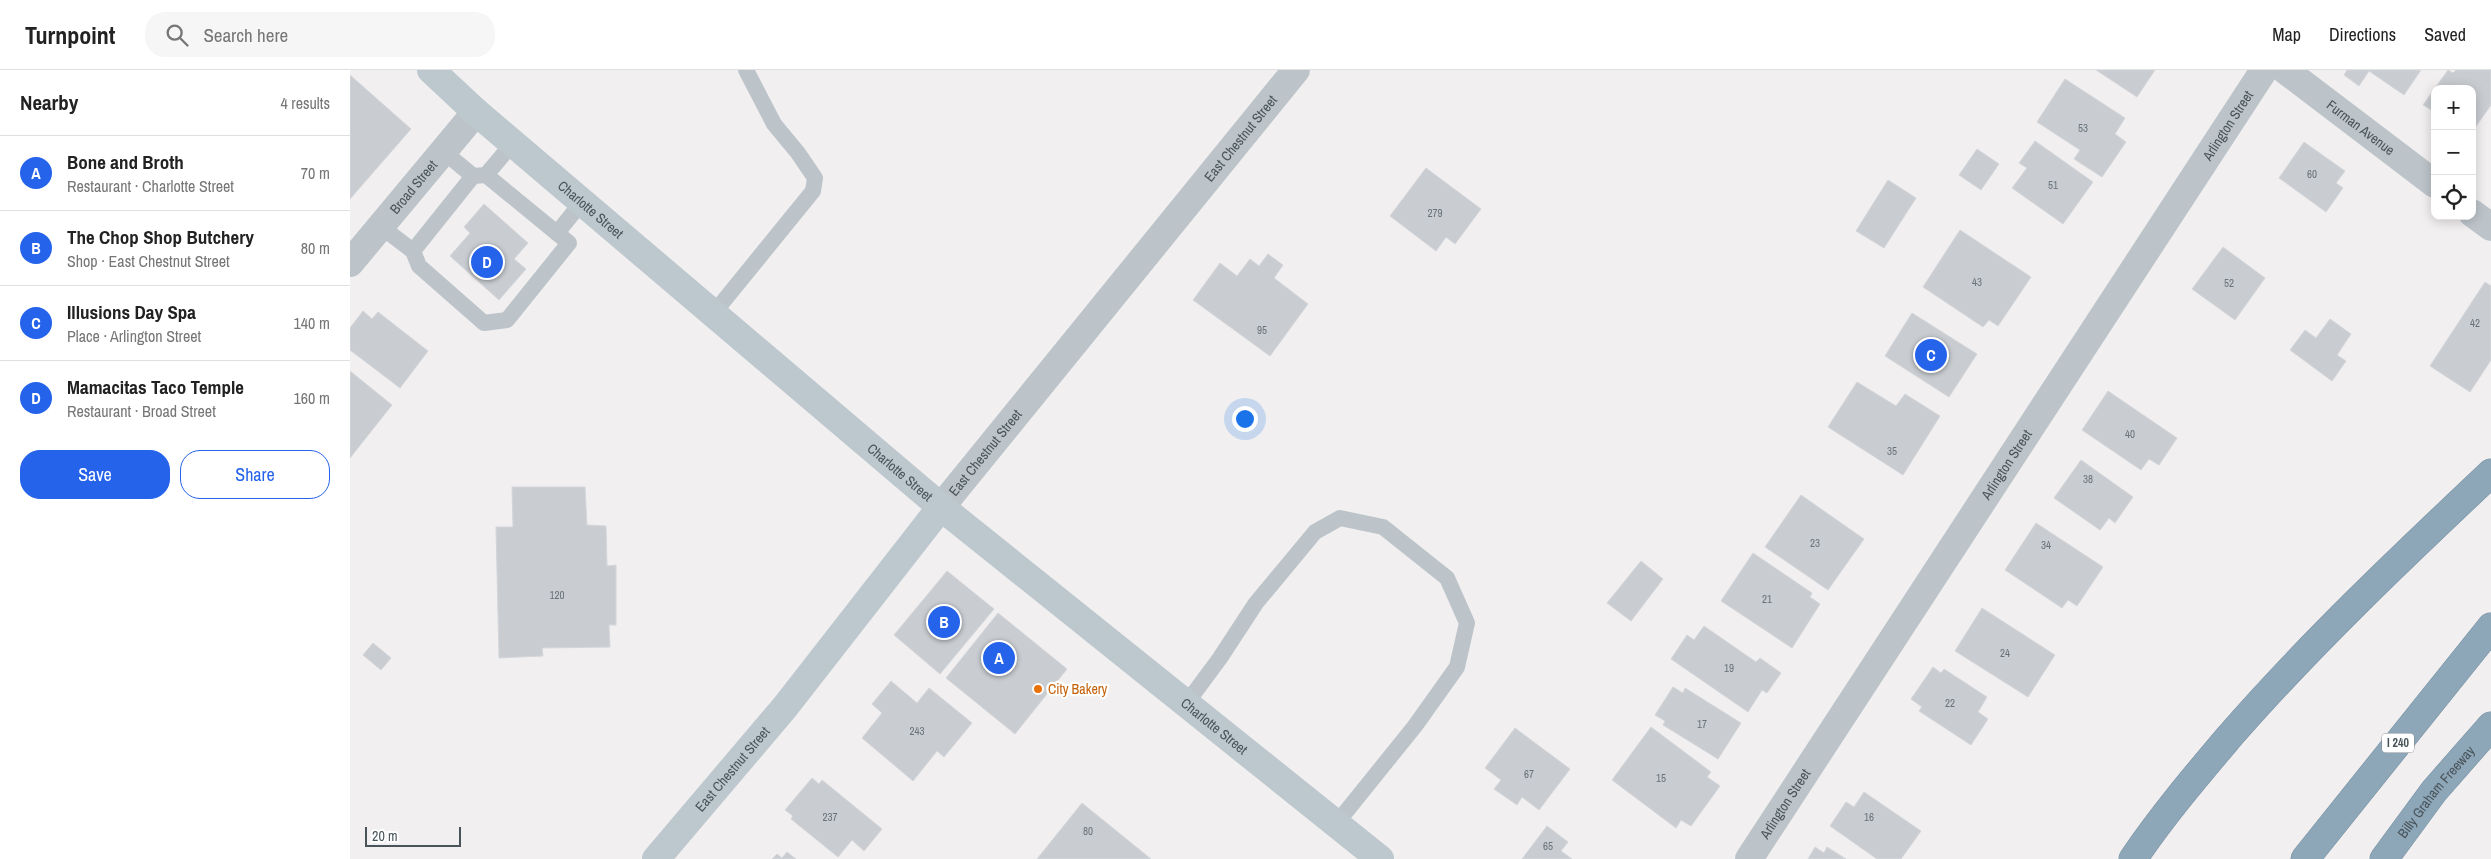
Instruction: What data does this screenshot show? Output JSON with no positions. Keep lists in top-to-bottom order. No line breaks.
{"streets":{"highway":["I 240","Billy Graham Freeway"],"street":["Arlington Street","Furman Avenue","East Chestnut Street","Broad Street","Charlotte Street"]},"crossings":[["East Chestnut Street","Charlotte Street"],["Broad Street","Charlotte Street"]],"places":["City Bakery"],"house_numbers":["53","60","51","279","43","52","42","95","40","35","38","23","34","120","21","24","19","22","17","243","67","15","237","16","80","65"],"scale_bar":"20 m","page":{"header":"Turnpoint","search":"Search here","nav":["Map","Directions","Saved"],"heading":["Nearby","4 results"],"map_buttons":["+","−"],"list":[{"mark":"A","name":"Bone and Broth","note":"Restaurant · Charlotte Street","value":"70 m"},{"mark":"B","name":"The Chop Shop Butchery","note":"Shop · East Chestnut Street","value":"80 m"},{"mark":"C","name":"Illusions Day Spa","note":"Place · Arlington Street","value":"140 m"},{"mark":"D","name":"Mamacitas Taco Temple","note":"Restaurant · Broad Street","value":"160 m"}],"pins":["D","C","B","A"],"buttons":["Save","Share"],"scale":"20 m"}}
